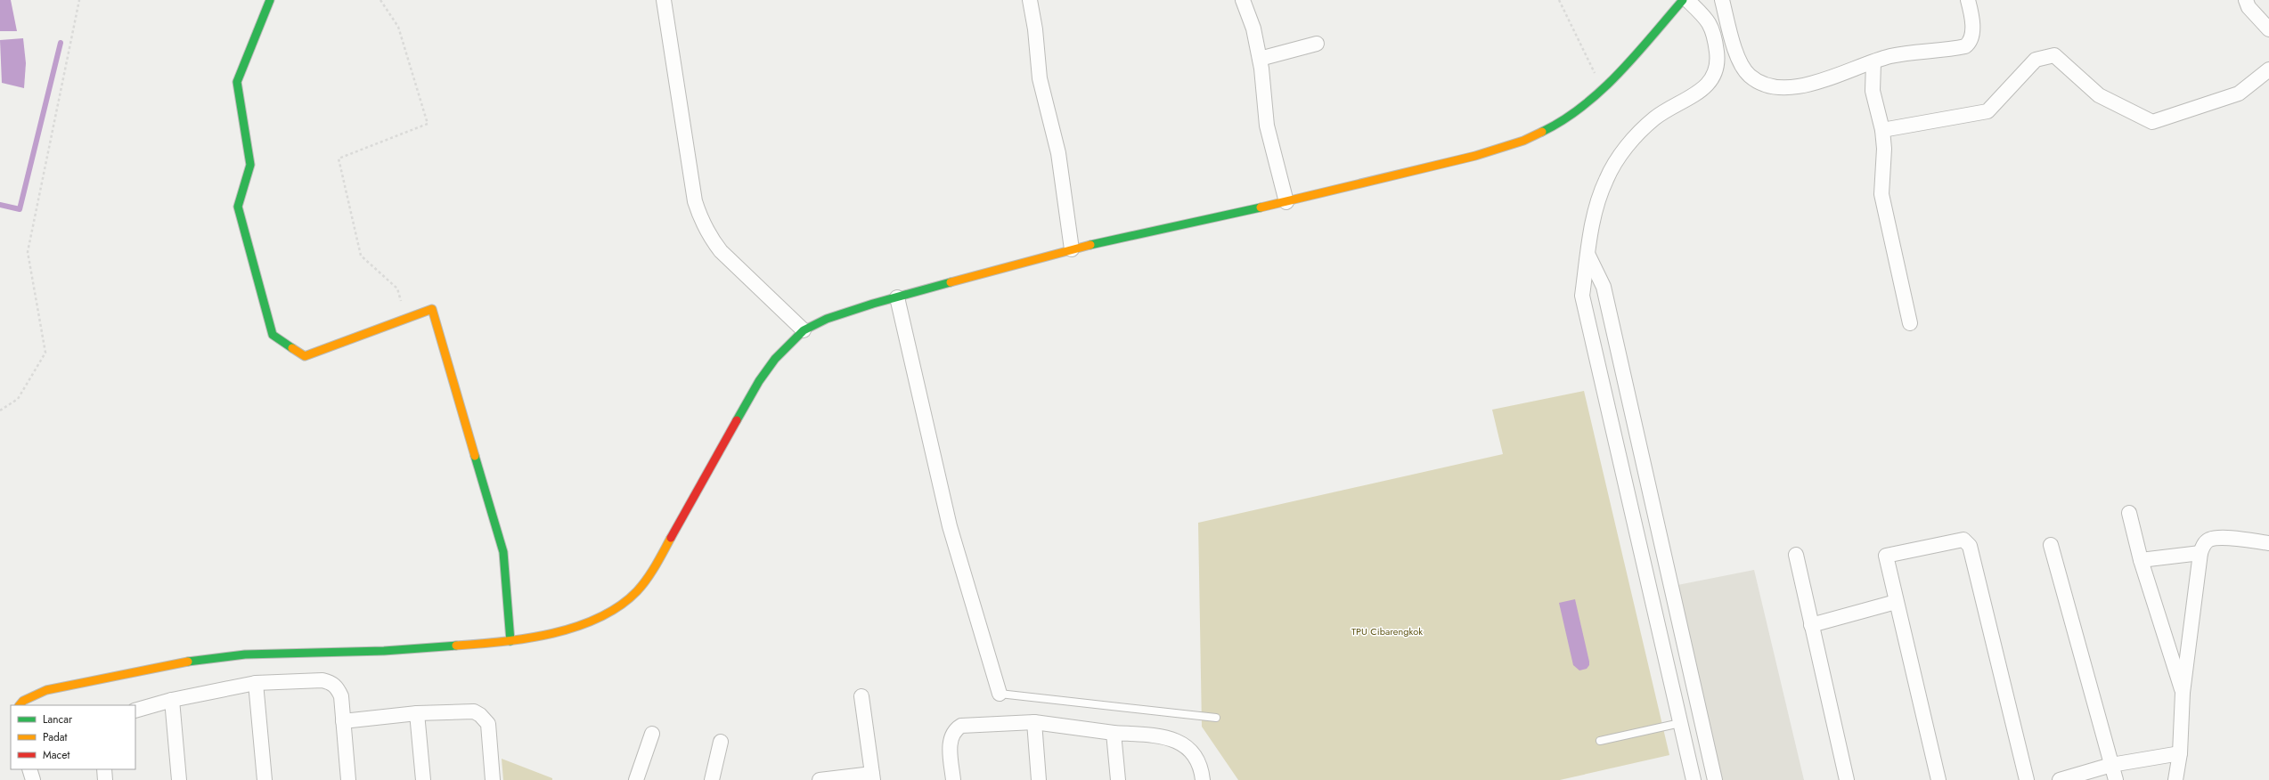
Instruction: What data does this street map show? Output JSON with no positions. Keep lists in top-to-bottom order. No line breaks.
{"parks":["TPU Cibarengkok"],"legend":["Lancar","Padat","Macet"]}
